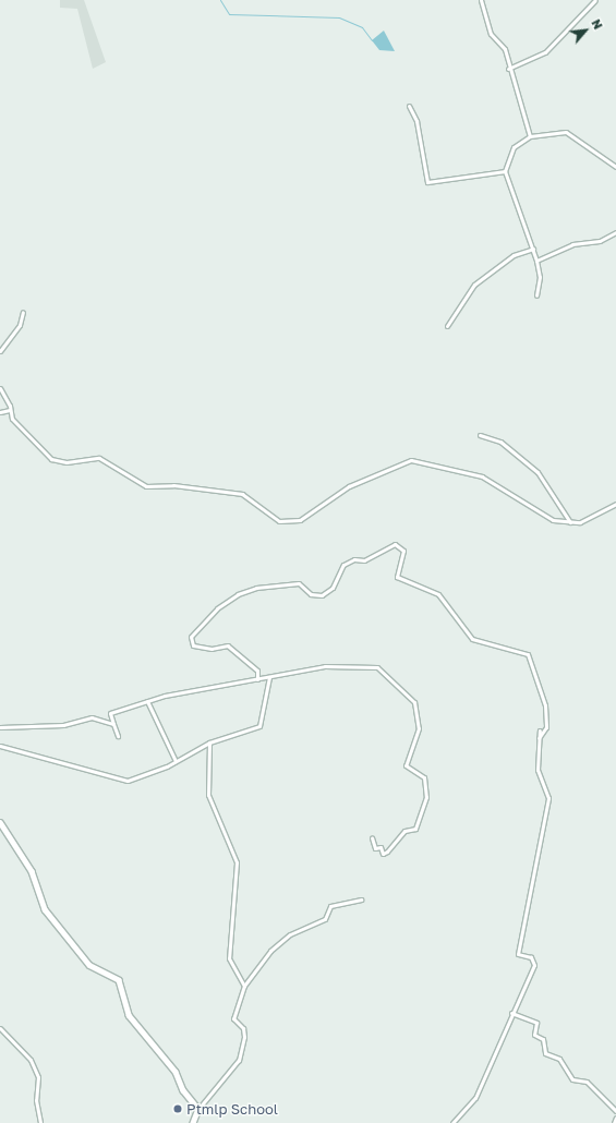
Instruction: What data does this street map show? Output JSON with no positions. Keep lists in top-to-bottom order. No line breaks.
{"places":["Ptmlp School"],"north":"top right"}
